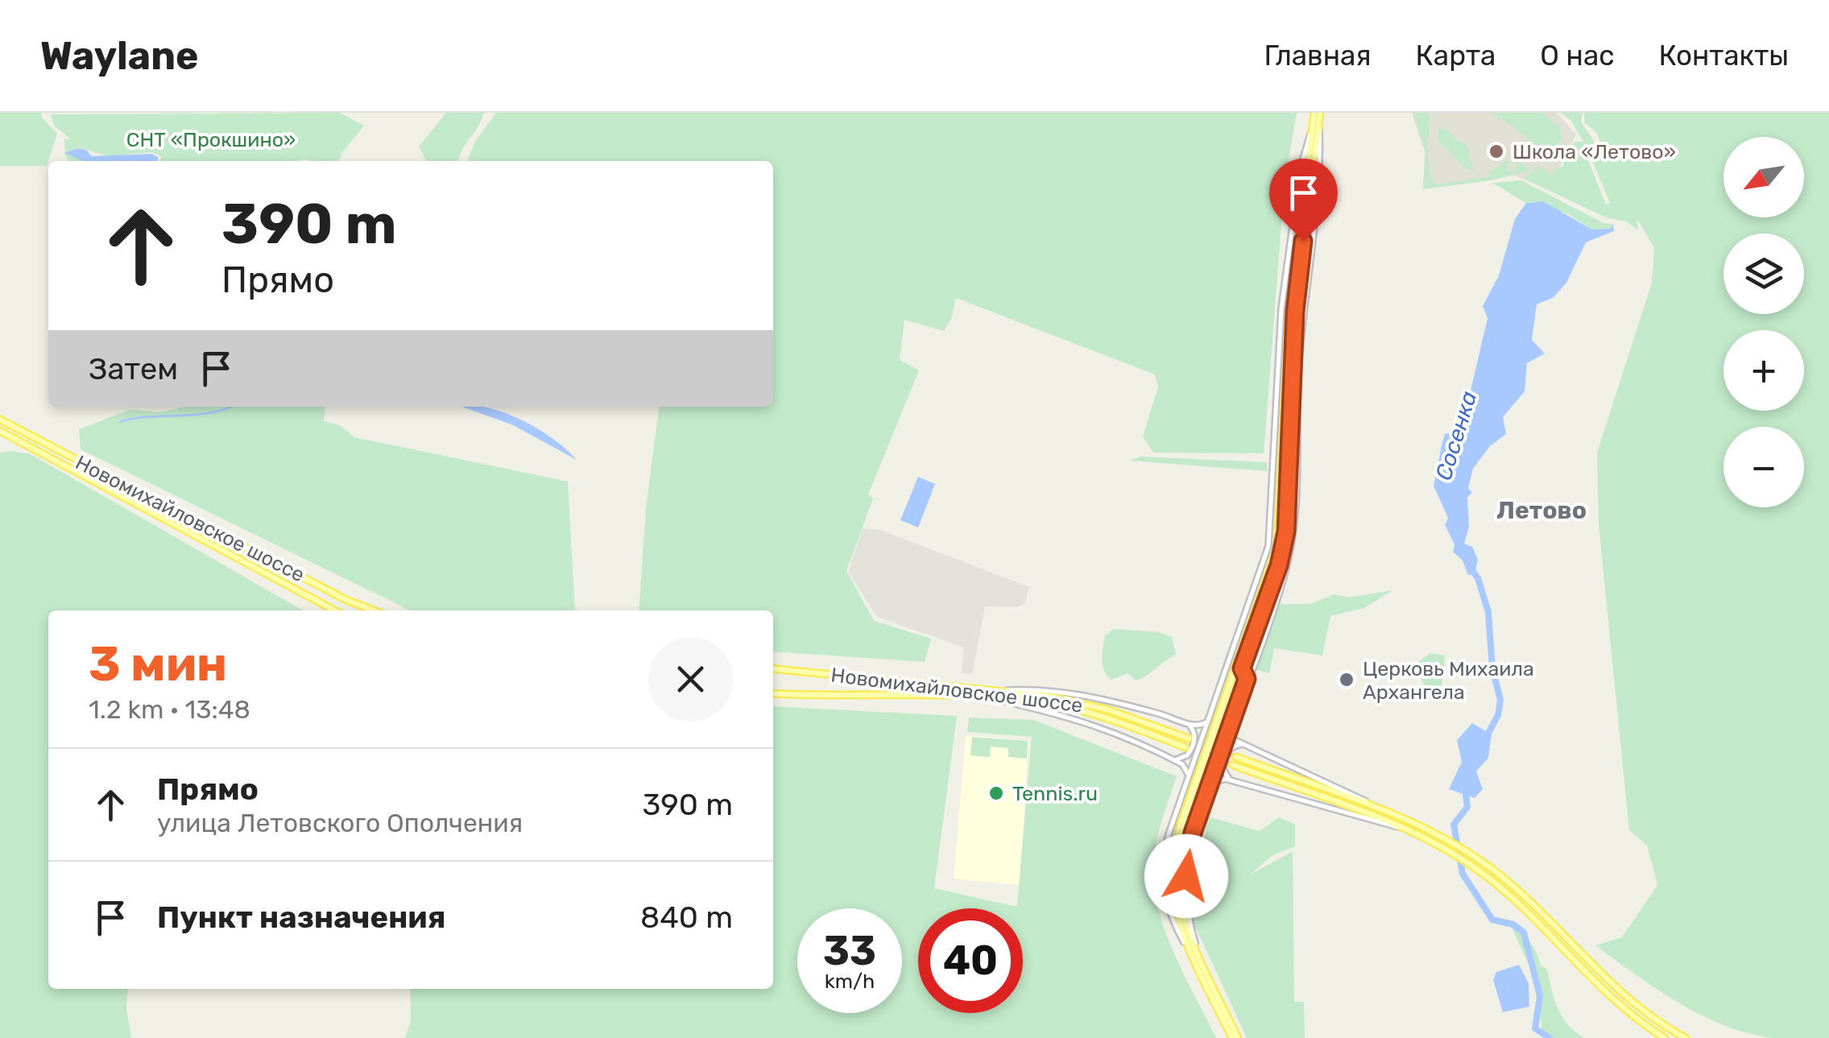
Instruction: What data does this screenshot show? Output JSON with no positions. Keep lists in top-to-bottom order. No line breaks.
{"streets":{"main road":["Новомихайловское шоссе"]},"districts":["Летово"],"water":["Сосенка"],"parks":["СНТ «Прокшино»"],"places":["Школа «Летово»","Церковь Михаила Архангела","Tennis.ru"],"north":"bottom left","page":{"header":"Waylane","nav":["Главная","Карта","О нас","Контакты"],"map_buttons":["+","−"],"turn":["390 m","Прямо"],"then":"Затем","heading":["3 мин","1.2 km · 13:48"],"list":[{"name":"Прямо","note":"улица Летовского Ополчения","value":"390 m"},{"name":"Пункт назначения","value":"840 m"}],"speed":"33 km/h","limit":"40"}}
